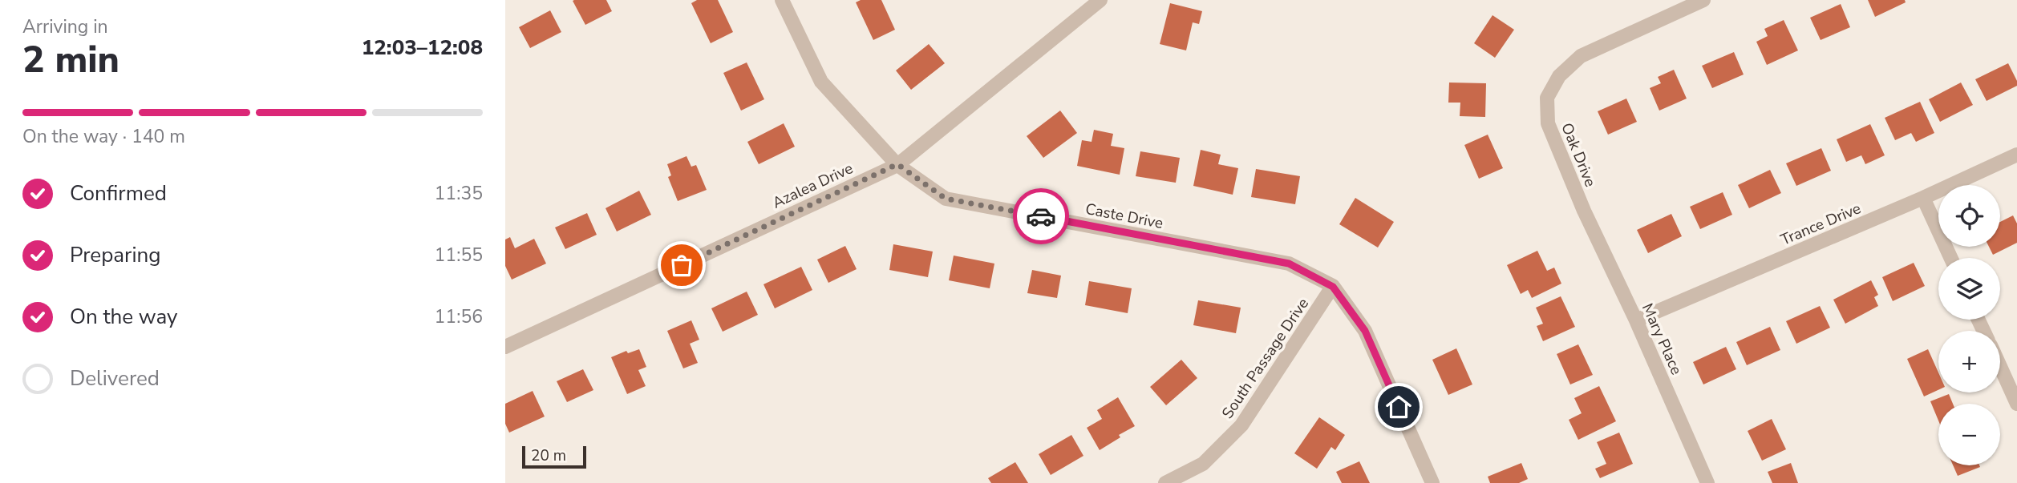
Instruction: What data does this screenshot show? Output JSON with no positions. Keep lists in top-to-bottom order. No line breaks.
{"streets":{"street":["Oak Drive","Azalea Drive","Caste Drive","Trance Drive","Mary Place","South Passage Drive"]},"crossings":[["Oak Drive","Mary Place"],["Azalea Drive","Caste Drive"],["Caste Drive","South Passage Drive"],["Trance Drive","Mary Place"]],"scale_bar":"20 m","page":{"heading":["2 min","Arriving in","12:03–12:08"],"bar":"On the way · 140 m","list":[["Confirmed","11:35"],["Preparing","11:55"],["On the way","11:56"],"Delivered"],"map_buttons":["+","−"],"scale":"20 m"}}
